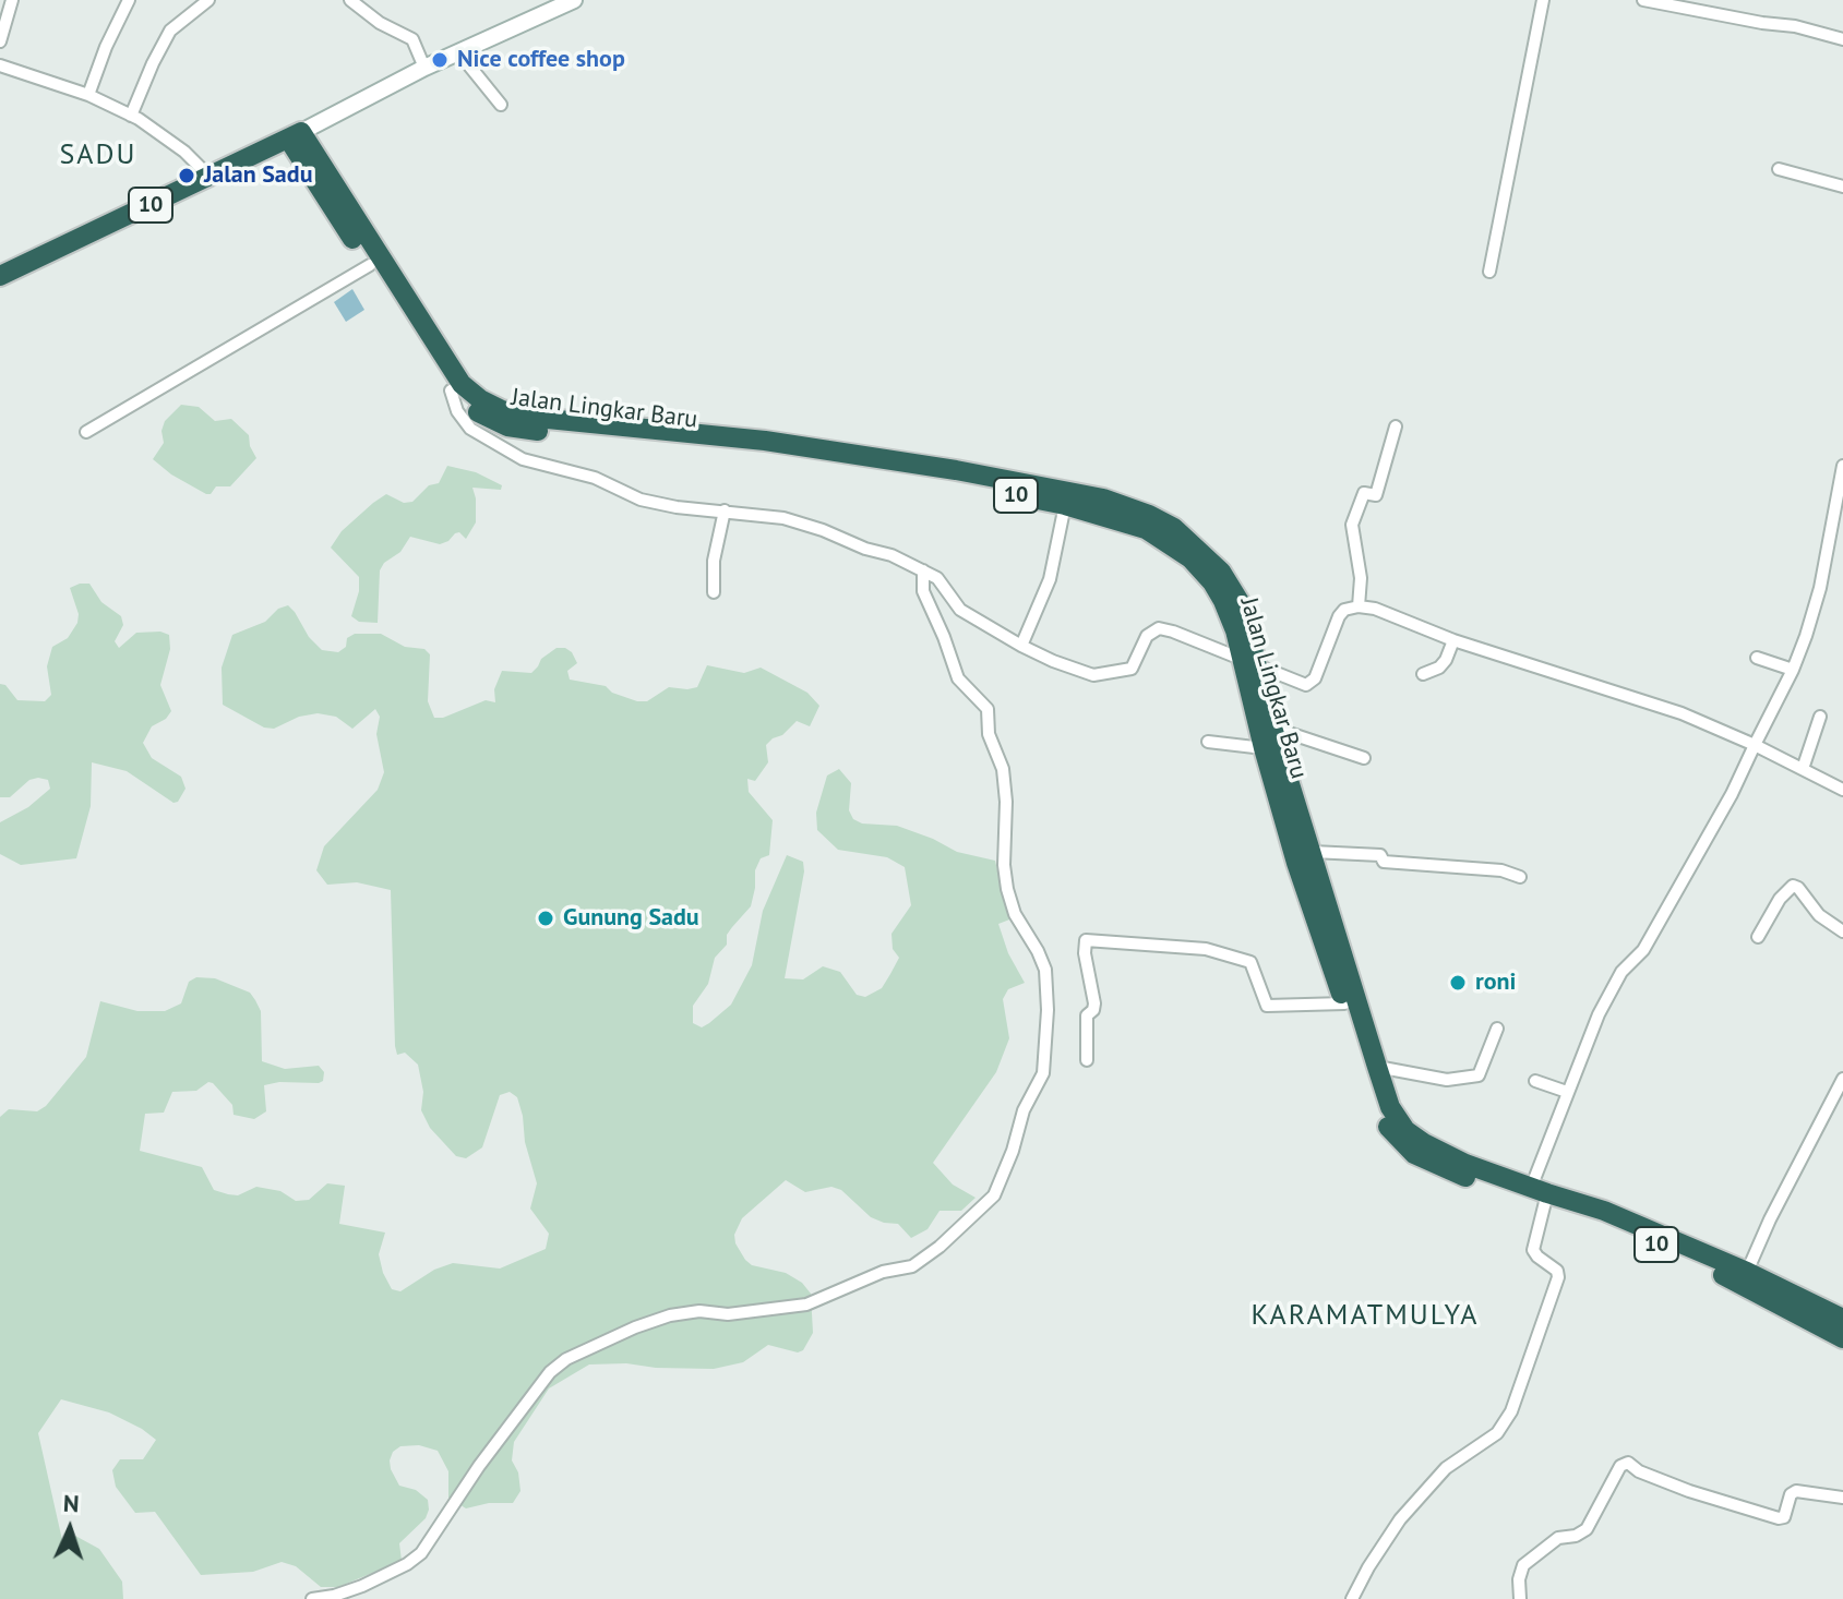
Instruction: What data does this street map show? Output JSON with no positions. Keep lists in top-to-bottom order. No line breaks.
{"streets":{"highway":["10","Jalan Lingkar Baru"]},"crossings":[["10","Jalan Lingkar Baru"]],"districts":["SADU","KARAMATMULYA"],"places":["Nice coffee shop","Jalan Sadu","Gunung Sadu","roni"],"north":"top"}
